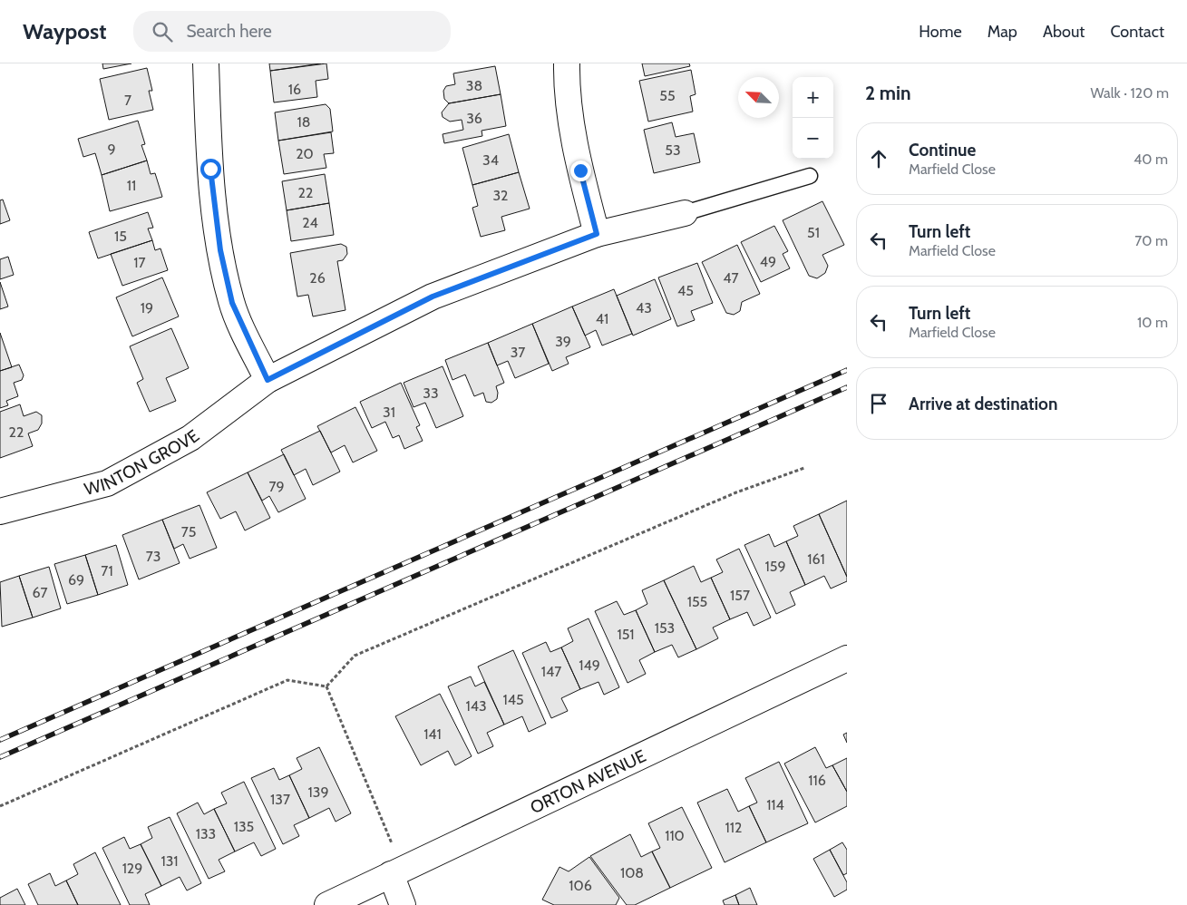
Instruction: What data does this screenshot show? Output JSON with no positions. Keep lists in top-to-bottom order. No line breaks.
{"streets":{"street":["WINTON GROVE","ORTON AVENUE"]},"house_numbers":["38","16","55","7","36","18","9","53","20","34","11","22","32","24","51","15","49","17","26","47","45","19","43","41","39","37","33","31","22","79","75","73","161","159","71","69","67","157","155","153","151","149","147","145","143","141","116","139","137","114","135","112","133","110","131","129","108","106"],"north":"top left","page":{"header":"Waypost","search":"Search here","nav":["Home","Map","About","Contact"],"heading":["2 min","Walk · 120 m"],"map_buttons":["+","−"],"list":[["Continue","Marfield Close","40 m"],["Turn left","Marfield Close","70 m"],["Turn left","Marfield Close","10 m"],"Arrive at destination"]}}
